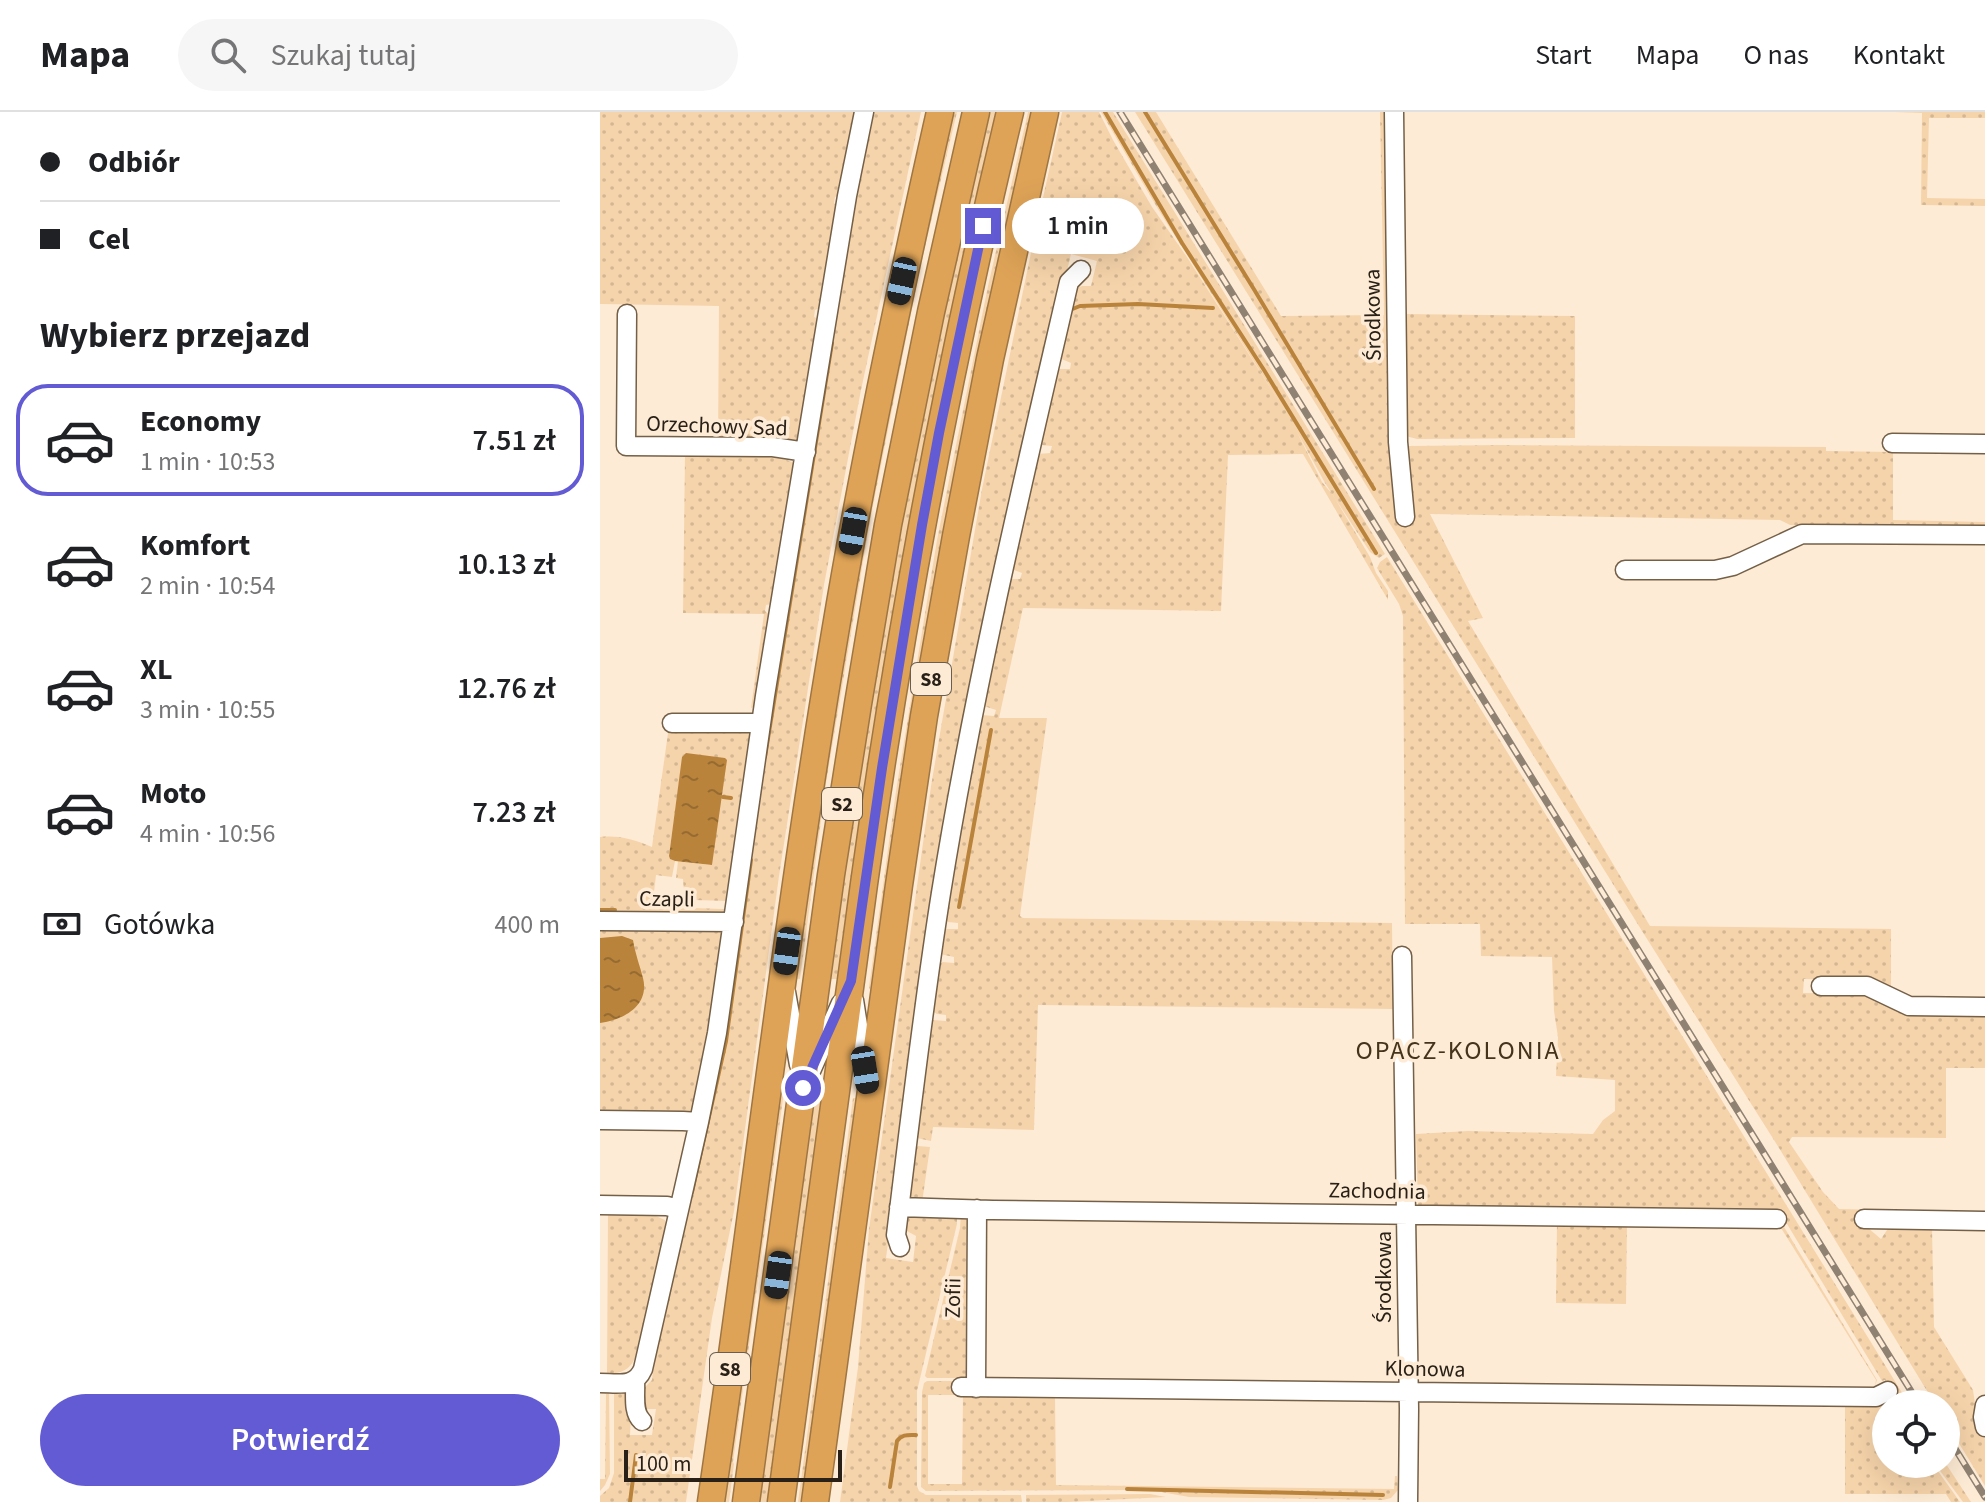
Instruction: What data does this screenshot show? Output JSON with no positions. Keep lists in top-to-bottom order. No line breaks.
{"streets":{"highway":["S8","S2"],"street":["Środkowa","Orzechowy Sad","Czapli","Zachodnia","Zofii","Klonowa"]},"crossings":[["Środkowa","Zachodnia"],["Środkowa","Klonowa"],["Zachodnia","Zofii"],["Zofii","Klonowa"]],"districts":["OPACZ-KOLONIA"],"scale_bar":"100 m","page":{"header":"Mapa","search":"Szukaj tutaj","nav":["Start","Mapa","O nas","Kontakt"],"banner":["Odbiór","Cel"],"bubble":"1 min","heading":"Wybierz przejazd","list":[{"name":"Economy","note":"1 min · 10:53","value":"7.51 zł"},{"name":"Komfort","note":"2 min · 10:54","value":"10.13 zł"},{"name":"XL","note":"3 min · 10:55","value":"12.76 zł"},{"name":"Moto","note":"4 min · 10:56","value":"7.23 zł"}],"pay":["Gotówka","400 m"],"buttons":"Potwierdź","scale":"100 m"}}
